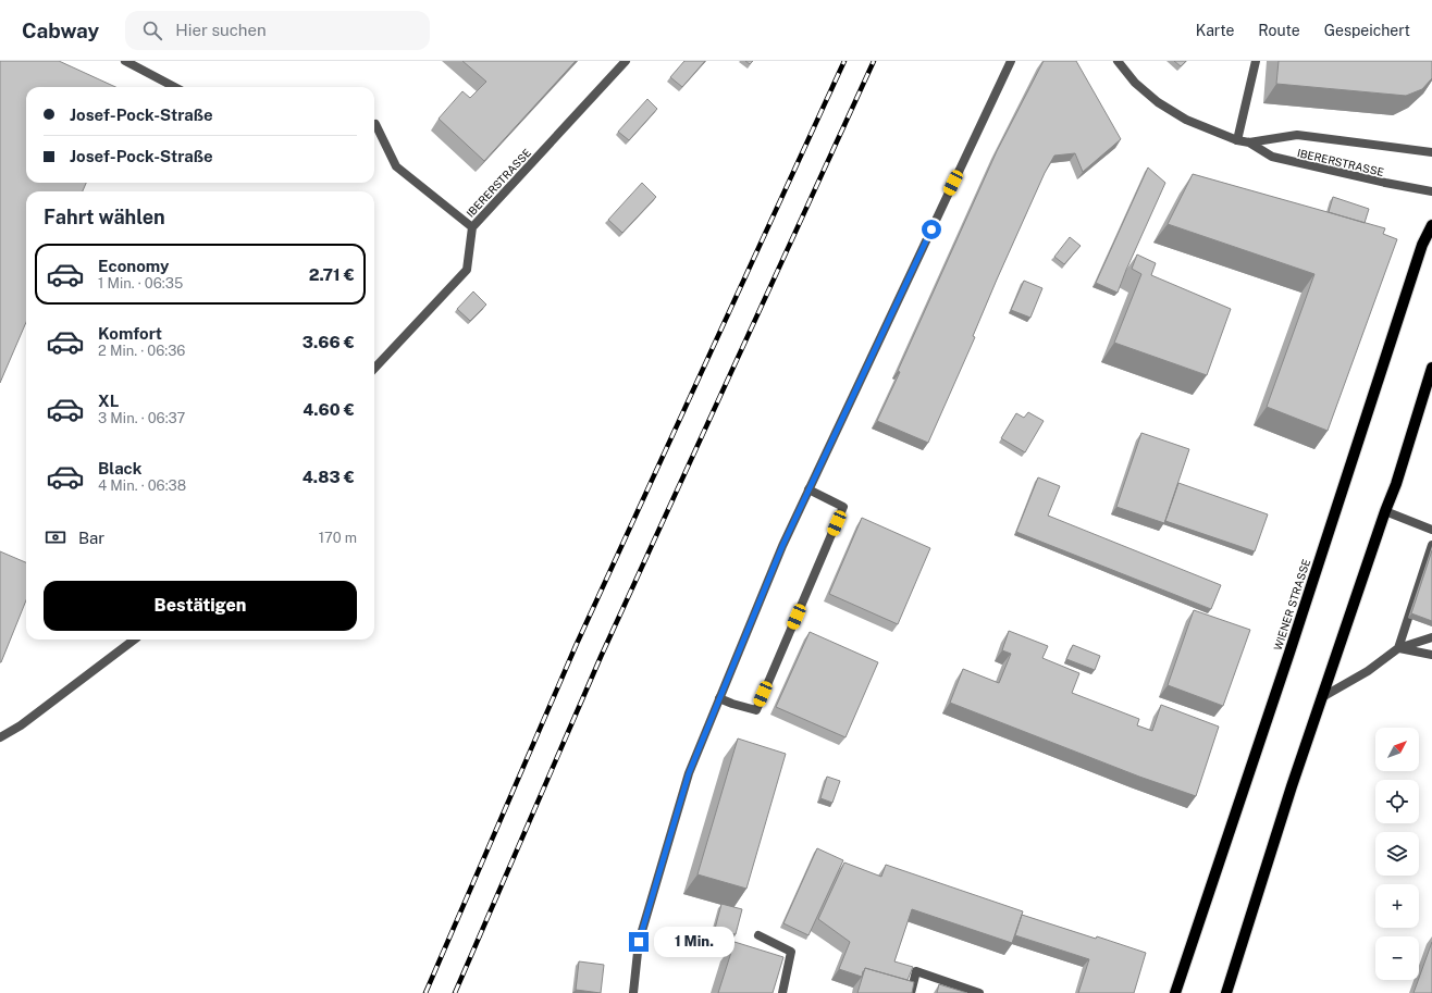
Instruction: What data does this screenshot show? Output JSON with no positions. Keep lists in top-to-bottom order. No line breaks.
{"streets":{"main road":["WIENER STRASSE"],"street":["IBERERSTRASSE"]},"north":"top right","page":{"header":"Cabway","search":"Hier suchen","nav":["Karte","Route","Gespeichert"],"banner":["Josef-Pock-Straße","Josef-Pock-Straße"],"heading":"Fahrt wählen","list":[{"name":"Economy","note":"1 Min. · 06:35","value":"2.71 €"},{"name":"Komfort","note":"2 Min. · 06:36","value":"3.66 €"},{"name":"XL","note":"3 Min. · 06:37","value":"4.60 €"},{"name":"Black","note":"4 Min. · 06:38","value":"4.83 €"}],"pay":["Bar","170 m"],"buttons":"Bestätigen","map_buttons":["+","−"],"bubble":"1 Min."}}
